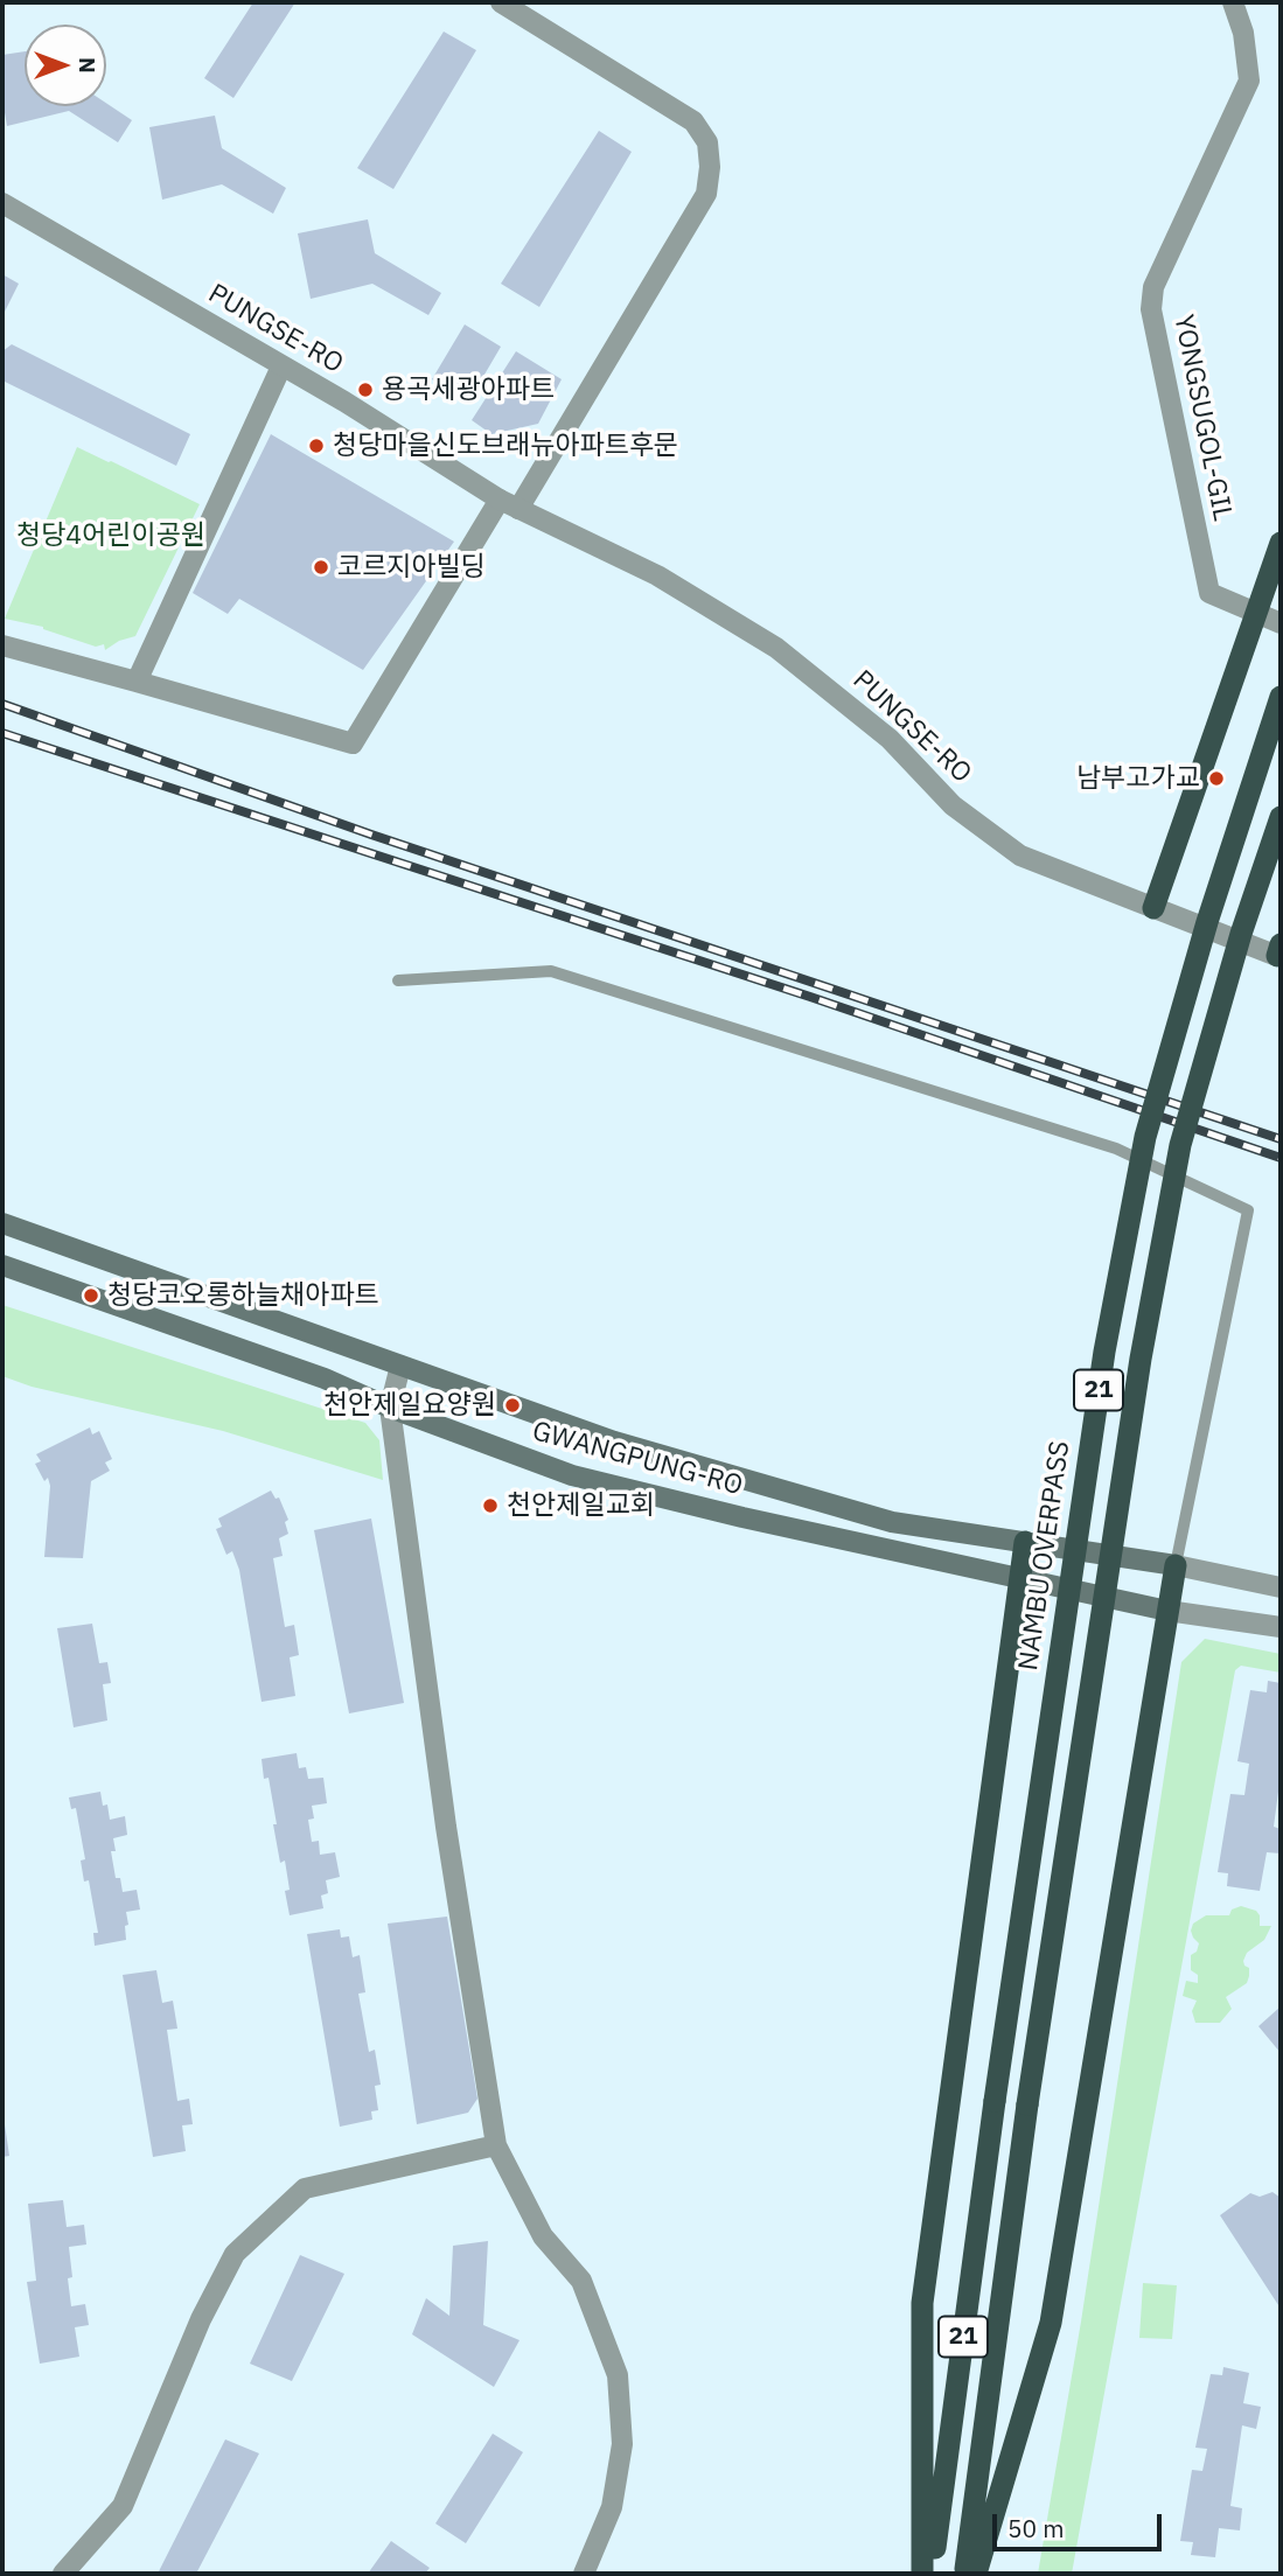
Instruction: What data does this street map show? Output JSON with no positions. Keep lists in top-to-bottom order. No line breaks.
{"streets":{"highway":["21","NAMBU OVERPASS"],"main road":["GWANGPUNG-RO"],"street":["PUNGSE-RO","YONGSUGOL-GIL"]},"parks":["청당4어린이공원"],"places":["용곡세광아파트","청당마을신도브래뉴아파트후문","코르지아빌딩","남부고가교","청당코오롱하늘채아파트","천안제일요양원","천안제일교회"],"scale_bar":"50 m","north":"right"}
